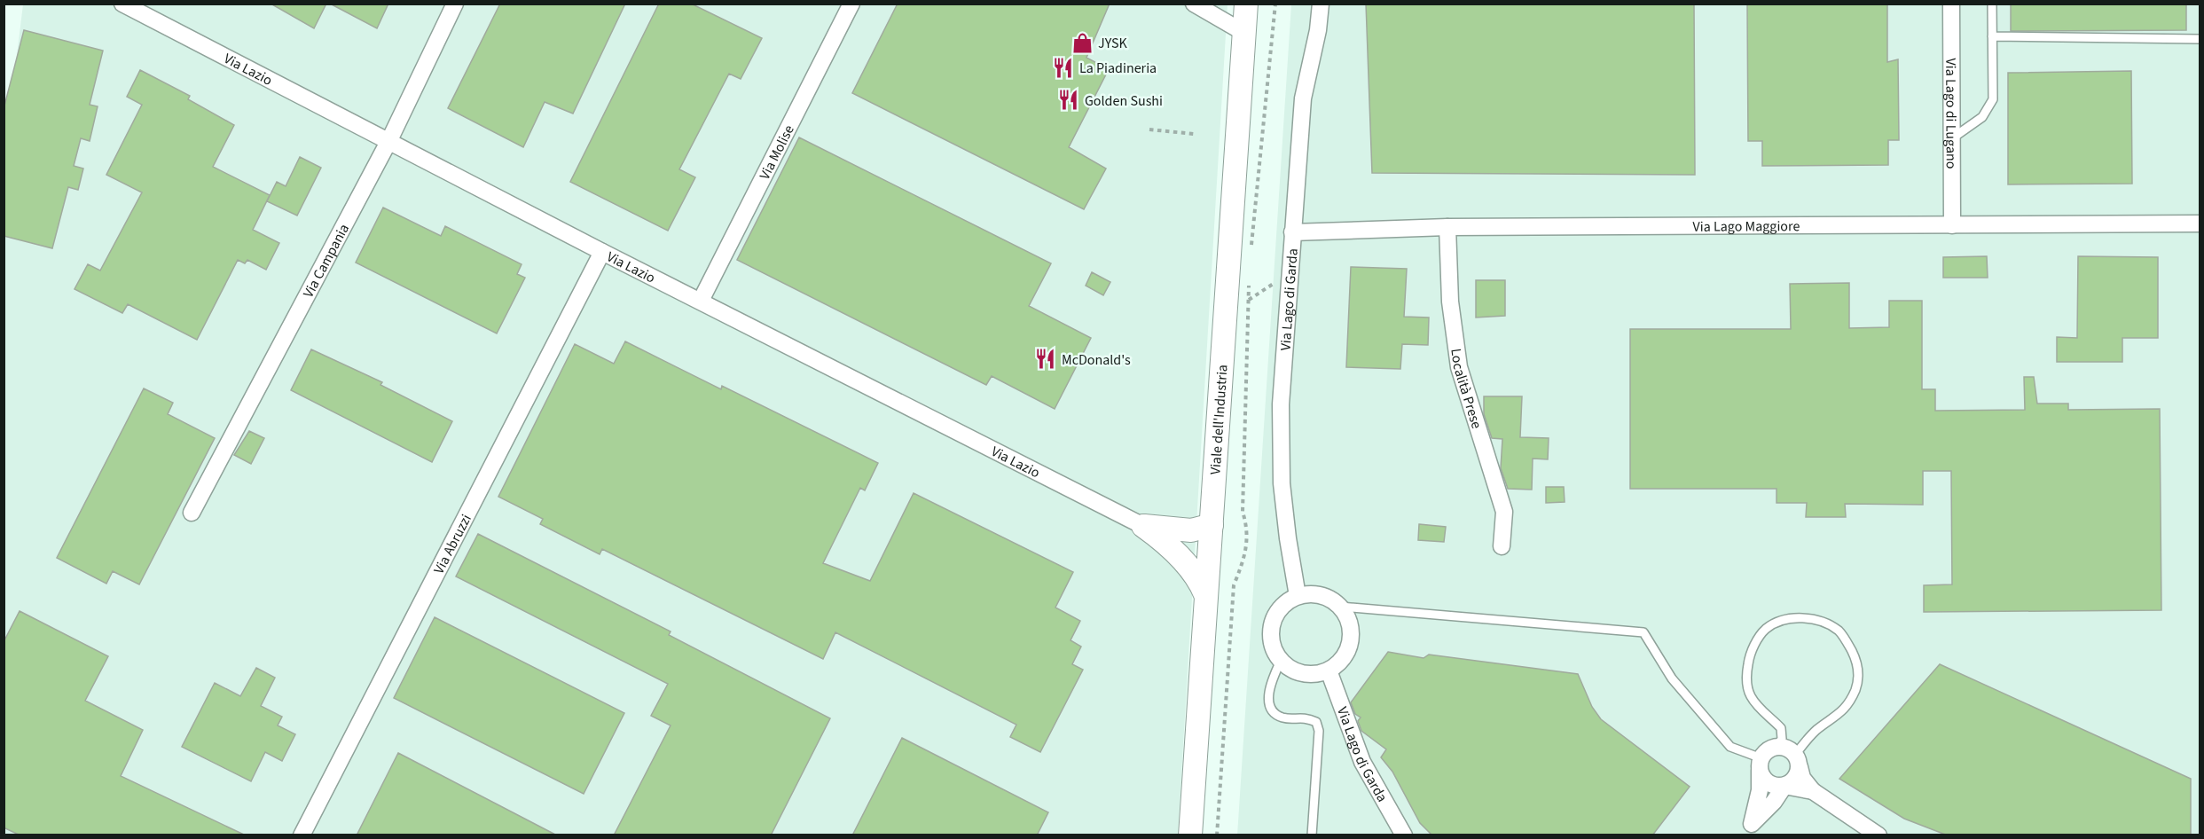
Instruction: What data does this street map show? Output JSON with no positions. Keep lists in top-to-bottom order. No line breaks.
{"streets":{"main road":["Viale dell'Industria"],"street":["Via Lazio","Via Lago di Lugano","Via Molise","Via Lago Maggiore","Via Campania","Via Lago di Garda","Località Prese","Via Abruzzi"]},"crossings":[["Via Lazio","Via Molise"],["Via Lazio","Via Campania"],["Via Lazio","Via Abruzzi"],["Via Lago di Lugano","Via Lago Maggiore"],["Via Lago Maggiore","Via Lago di Garda"],["Via Lago Maggiore","Località Prese"]],"places":{"shop":["JYSK"],"restaurant":["La Piadineria","Golden Sushi","McDonald's"]}}
